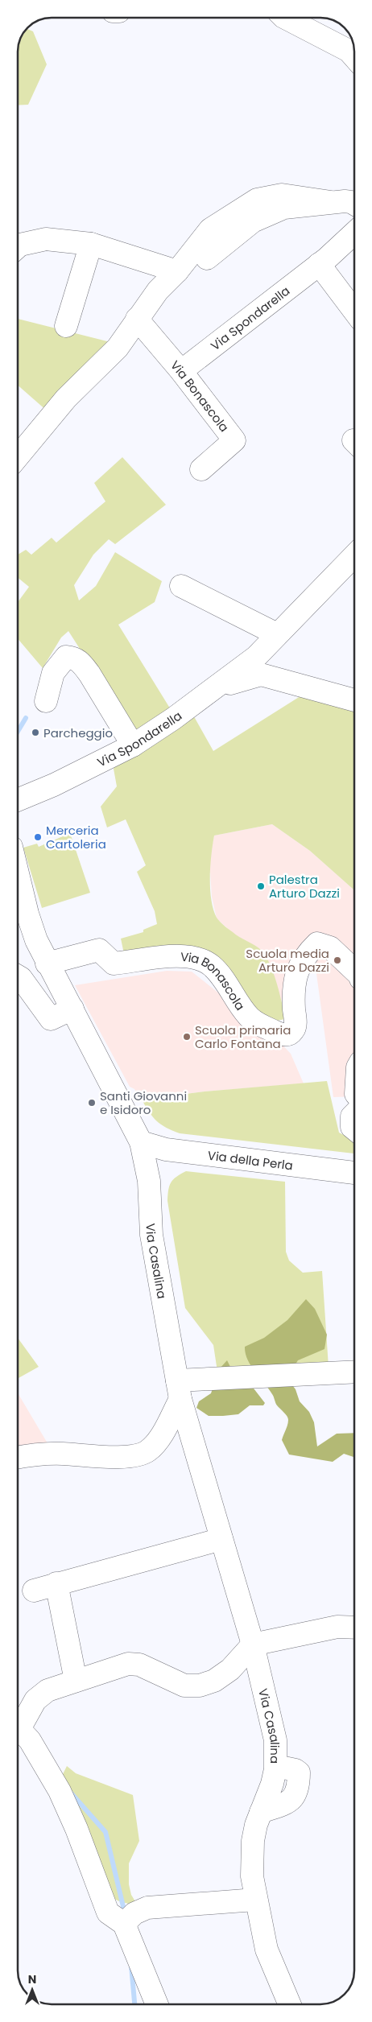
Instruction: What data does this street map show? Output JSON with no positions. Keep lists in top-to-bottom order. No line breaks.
{"streets":{"street":["Via Spondarella","Via Bonascola","Via della Perla","Via Casalina"]},"crossings":[["Via Spondarella","Via Bonascola"],["Via della Perla","Via Casalina"]],"places":["Parcheggio","Merceria Cartoleria","Palestra Arturo Dazzi","Scuola media Arturo Dazzi","Scuola primaria Carlo Fontana","Santi Giovanni e Isidoro"],"north":"top"}
